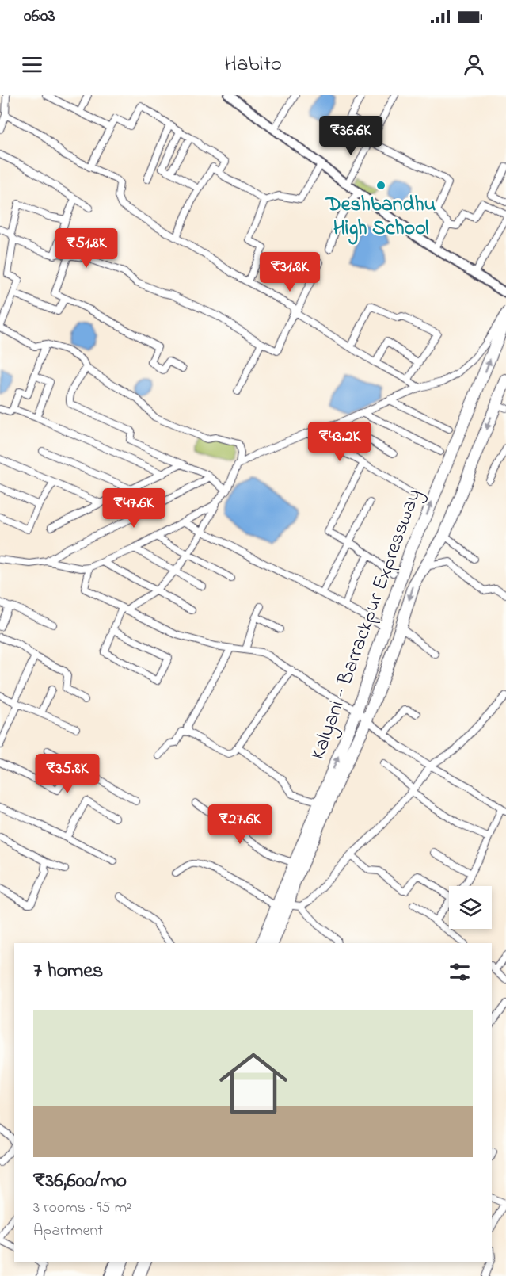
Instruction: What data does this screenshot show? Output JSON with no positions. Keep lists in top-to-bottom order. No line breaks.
{"streets":{"highway":["Kalyani - Barrackpur Expressway"]},"places":["Deshbandhu High School"],"page":{"status":"06:03","header":"Habito","price":["₹36.6K","₹51.8K","₹31.8K","₹43.2K","₹47.6K","₹35.8K","₹27.6K"],"heading":"7 homes","list":[{"name":"₹36,600/mo","note":"3 rooms · 95 m² · Apartment"}]}}
